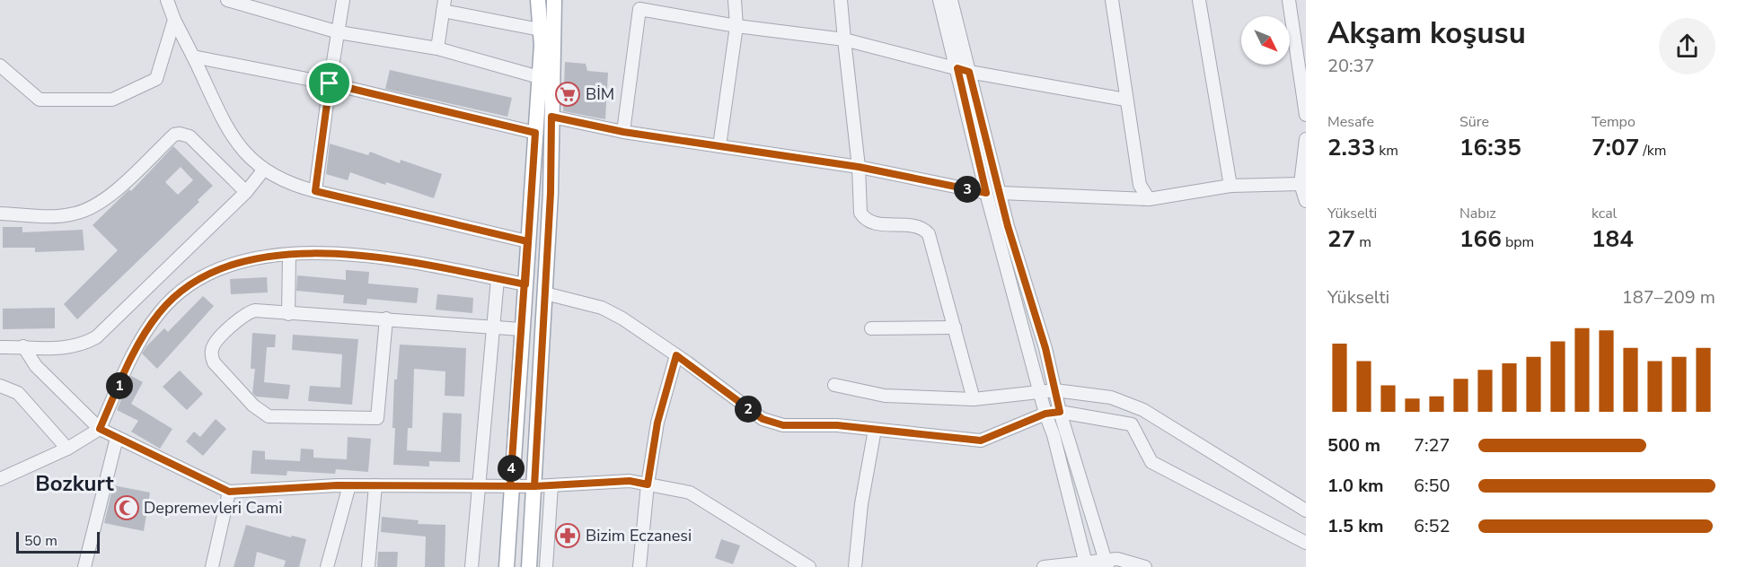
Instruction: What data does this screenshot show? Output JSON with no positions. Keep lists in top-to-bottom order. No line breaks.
{"districts":["Bozkurt"],"places":{"supermarket":["BİM"],"mosque":["Depremevleri Cami"],"pharmacy":["Bizim Eczanesi"]},"scale_bar":"50 m","north":"bottom right","page":{"heading":["Akşam koşusu","20:37"],"stats":[["Mesafe","2.33 km"],["Süre","16:35"],["Tempo","7:07 /km"],["Yükselti","27 m"],["Nabız","166 bpm"],["kcal","184"]],"pins":["3","1","2","4"],"chart":["Yükselti","187–209 m"],"list":[{"name":"500 m","note":"7:27"},{"name":"1.0 km","note":"6:50"},{"name":"1.5 km","note":"6:52"}],"scale":"50 m"}}
